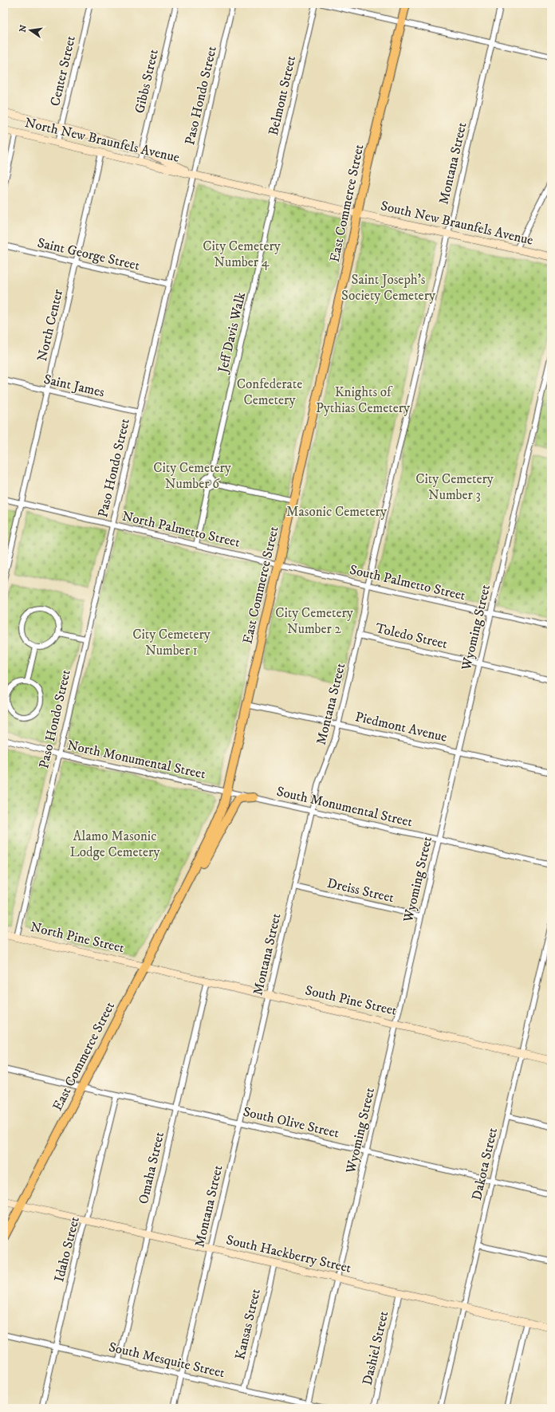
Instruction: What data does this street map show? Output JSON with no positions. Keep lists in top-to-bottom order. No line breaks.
{"streets":{"main road":["North New Braunfels Avenue","East Commerce Street","South New Braunfels Avenue","North Pine Street","South Pine Street","South Hackberry Street"],"street":["Center Street","Gibbs Street","Paso Hondo Street","Belmont Street","Montana Street","Saint George Street","North Center","Jeff Davis Walk","Saint James","North Palmetto Street","South Palmetto Street","Wyoming Street","Toledo Street","Piedmont Avenue","North Monumental Street","South Monumental Street","Dreiss Street","South Olive Street","Dakota Street","Omaha Street","Idaho Street","Kansas Street","Dashiel Street","South Mesquite Street"]},"crossings":[["Center Street","North New Braunfels Avenue"],["Gibbs Street","North New Braunfels Avenue"],["Paso Hondo Street","North New Braunfels Avenue"],["Paso Hondo Street","Saint George Street"],["Paso Hondo Street","Saint James"],["Paso Hondo Street","North Palmetto Street"],["Paso Hondo Street","North Monumental Street"],["Paso Hondo Street","North Pine Street"],["Belmont Street","North New Braunfels Avenue"],["Belmont Street","Jeff Davis Walk"],["North New Braunfels Avenue","East Commerce Street"],["North New Braunfels Avenue","South New Braunfels Avenue"],["North New Braunfels Avenue","North Center"],["North New Braunfels Avenue","Jeff Davis Walk"],["Montana Street","South New Braunfels Avenue"],["Montana Street","South Palmetto Street"],["Montana Street","Toledo Street"],["Montana Street","Piedmont Avenue"],["Montana Street","South Monumental Street"],["Montana Street","Dreiss Street"],["Montana Street","South Pine Street"],["Montana Street","South Olive Street"],["Montana Street","South Hackberry Street"],["Montana Street","South Mesquite Street"],["East Commerce Street","South New Braunfels Avenue"],["East Commerce Street","North Palmetto Street"],["East Commerce Street","South Palmetto Street"],["East Commerce Street","Piedmont Avenue"],["East Commerce Street","North Monumental Street"],["East Commerce Street","South Monumental Street"],["East Commerce Street","North Pine Street"],["East Commerce Street","South Pine Street"],["East Commerce Street","South Olive Street"],["East Commerce Street","South Hackberry Street"],["Saint George Street","North Center"],["North Center","Saint James"],["North Center","North Palmetto Street"],["North Palmetto Street","South Palmetto Street"],["South Palmetto Street","Wyoming Street"],["Wyoming Street","Toledo Street"],["Wyoming Street","Piedmont Avenue"],["Wyoming Street","South Monumental Street"],["Wyoming Street","Dreiss Street"],["Wyoming Street","South Pine Street"],["Wyoming Street","South Olive Street"],["Wyoming Street","South Hackberry Street"],["Wyoming Street","South Mesquite Street"],["North Monumental Street","South Monumental Street"],["North Pine Street","South Pine Street"],["South Pine Street","Dakota Street"],["South Pine Street","Omaha Street"],["South Olive Street","Dakota Street"],["South Olive Street","Omaha Street"],["South Olive Street","Idaho Street"],["Dakota Street","South Hackberry Street"],["Omaha Street","South Hackberry Street"],["Omaha Street","South Mesquite Street"],["Idaho Street","South Hackberry Street"],["Idaho Street","South Mesquite Street"],["South Hackberry Street","Kansas Street"],["South Hackberry Street","Dashiel Street"],["Kansas Street","South Mesquite Street"]],"parks":["City Cemetery Number 4","Saint Joseph's Society Cemetery","Confederate Cemetery","Knights of Pythias Cemetery","City Cemetery Number 6","City Cemetery Number 3","Masonic Cemetery","City Cemetery Number 2","City Cemetery Number 1","Alamo Masonic Lodge Cemetery"],"north":"left"}
